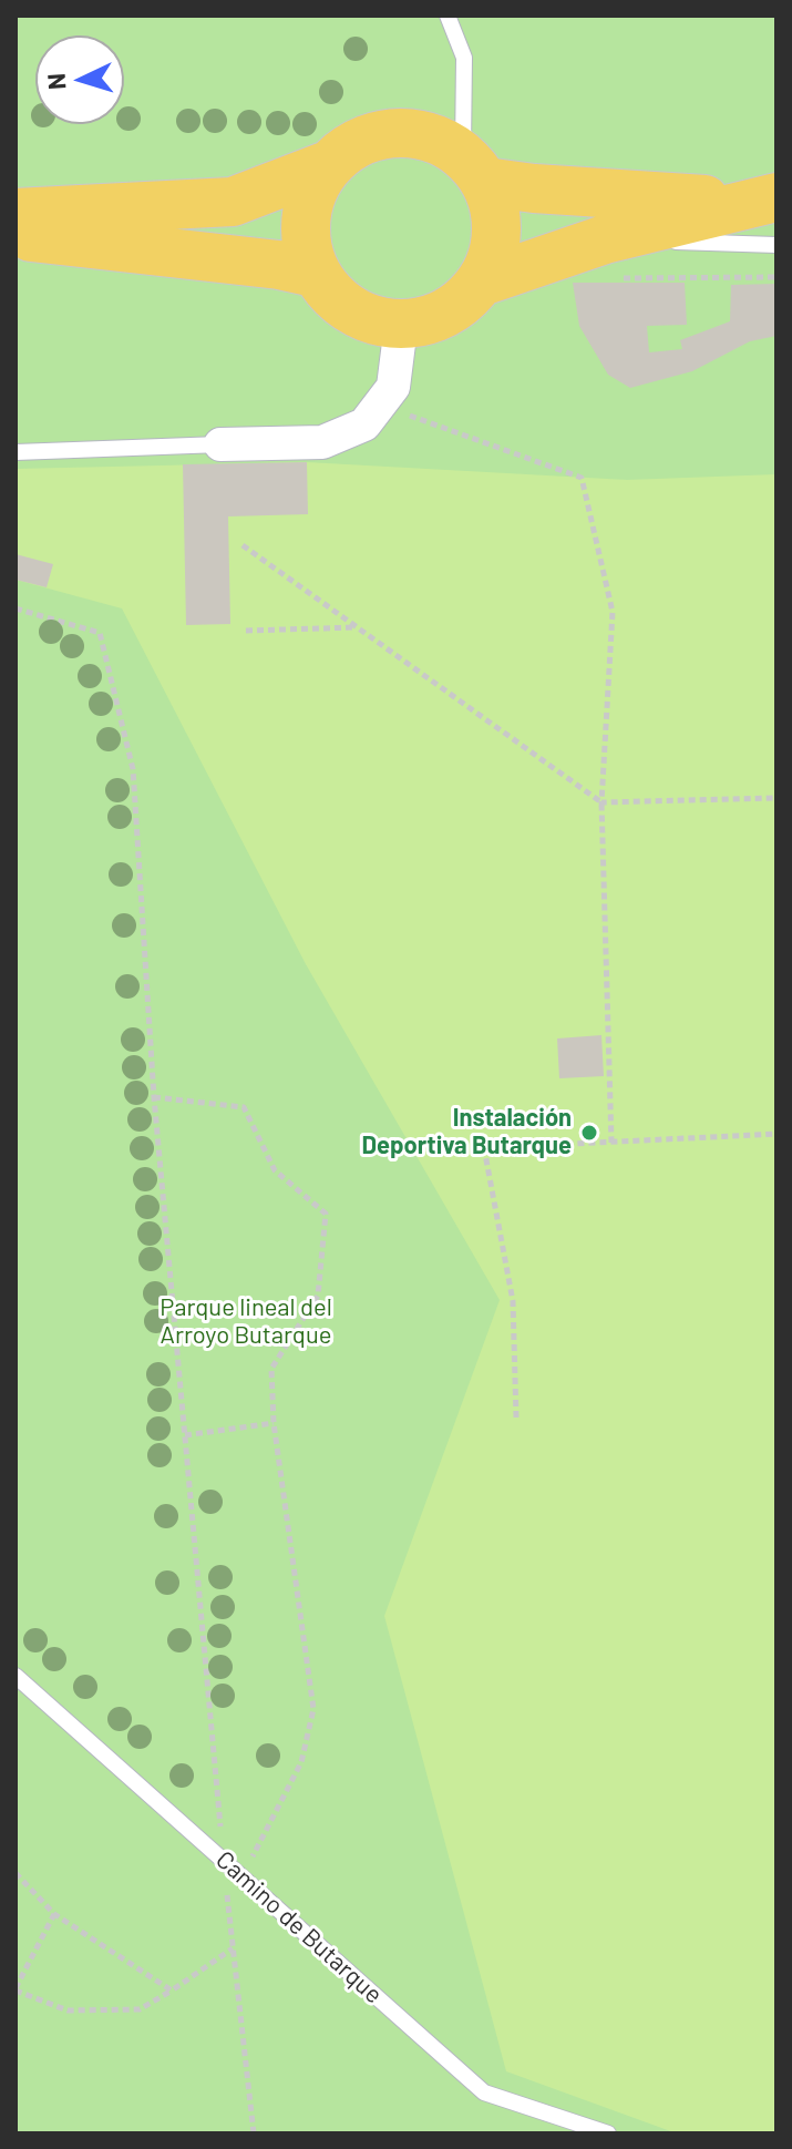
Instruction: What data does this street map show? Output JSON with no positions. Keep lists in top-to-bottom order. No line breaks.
{"streets":{"lane":["Camino de Butarque"]},"parks":["Parque lineal del Arroyo Butarque"],"places":["Instalación Deportiva Butarque"],"north":"left"}
